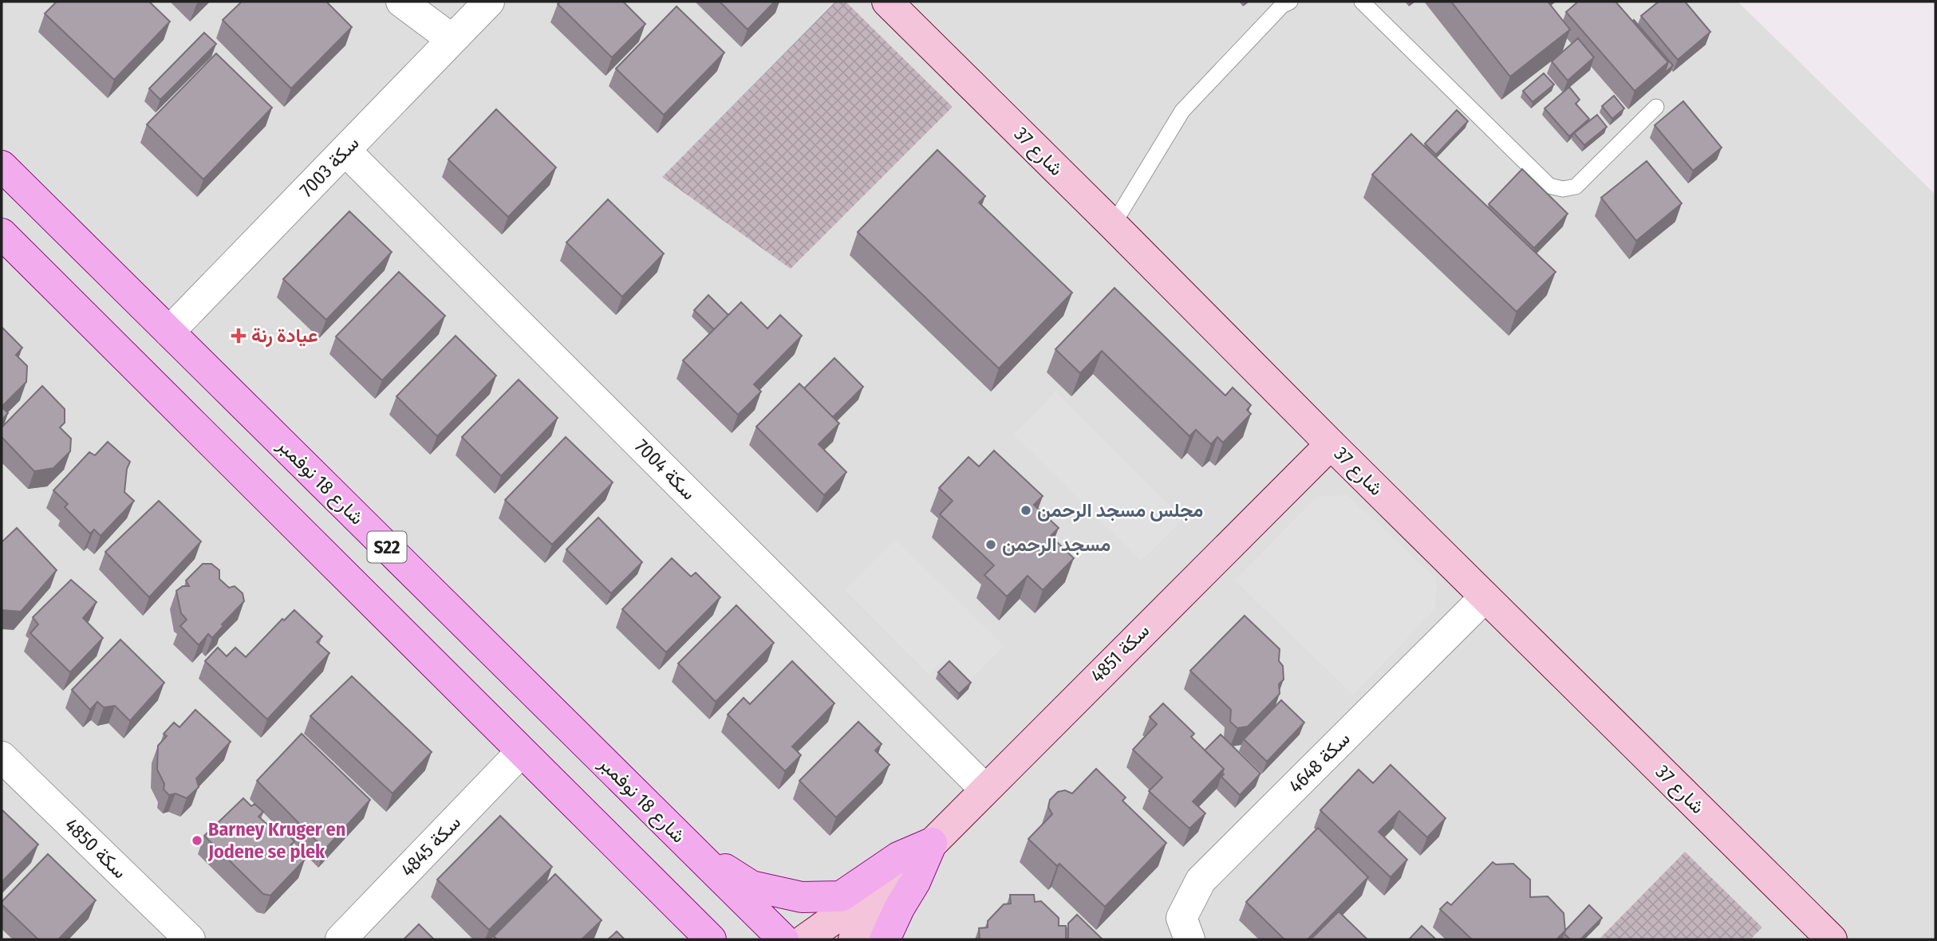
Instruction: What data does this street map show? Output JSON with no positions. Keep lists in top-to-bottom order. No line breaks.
{"streets":{"main road":["شارع 18 نوفمبر","S22"],"street":["شارع 37","سكة 7003","سكة 7004","سكة 4851","سكة 4648","سكة 4845","سكة 4850"]},"crossings":[["شارع 37","سكة 4851"],["شارع 37","سكة 4648"],["سكة 7003","سكة 7004"],["سكة 7003","شارع 18 نوفمبر"],["سكة 7004","سكة 4851"],["S22","سكة 4845"]],"places":{"health":["عيادة رنة"],"other":["مجلس مسجد الرحمن","مسجد الرحمن","Barney Kruger en Jodene se plek"]}}
